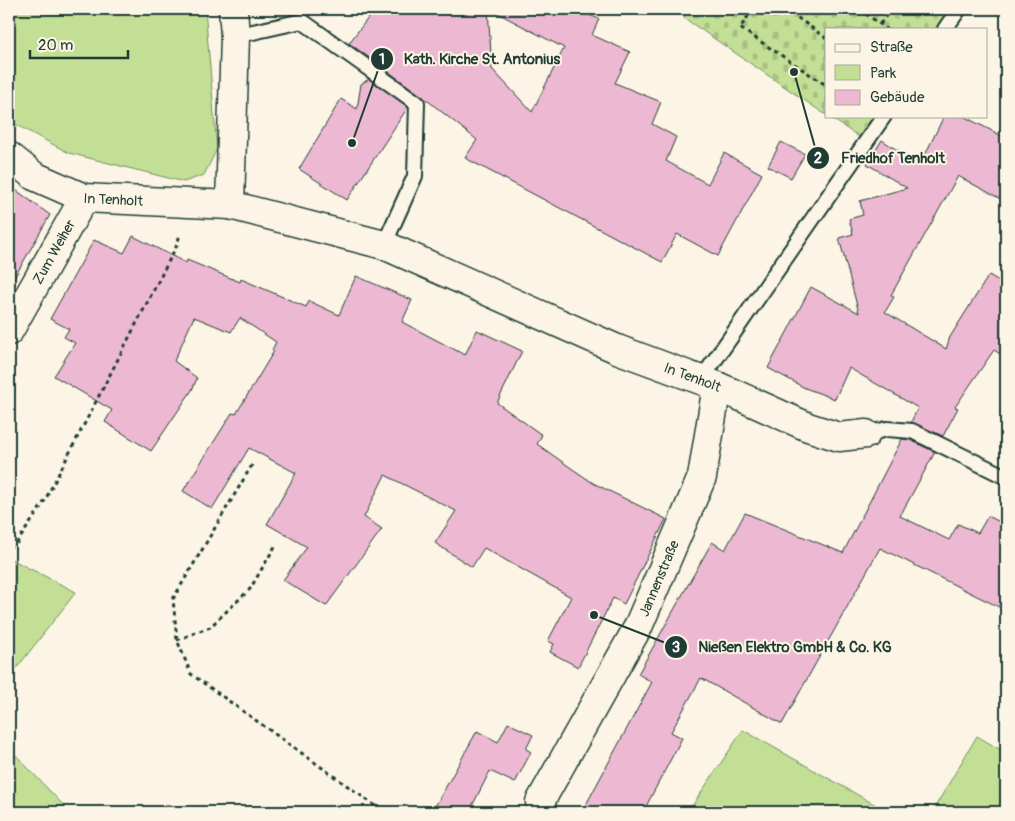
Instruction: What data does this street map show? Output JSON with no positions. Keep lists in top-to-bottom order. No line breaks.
{"streets":{"street":["In Tenholt","Zum Weiher","Jannenstraße"]},"crossings":[["In Tenholt","Zum Weiher"],["In Tenholt","Jannenstraße"]],"places":["Friedhof Tenholt","Kath. Kirche St. Antonius","Nießen Elektro GmbH & Co. KG"],"legend":["Straße","Park","Gebäude"],"scale_bar":"20 m"}
